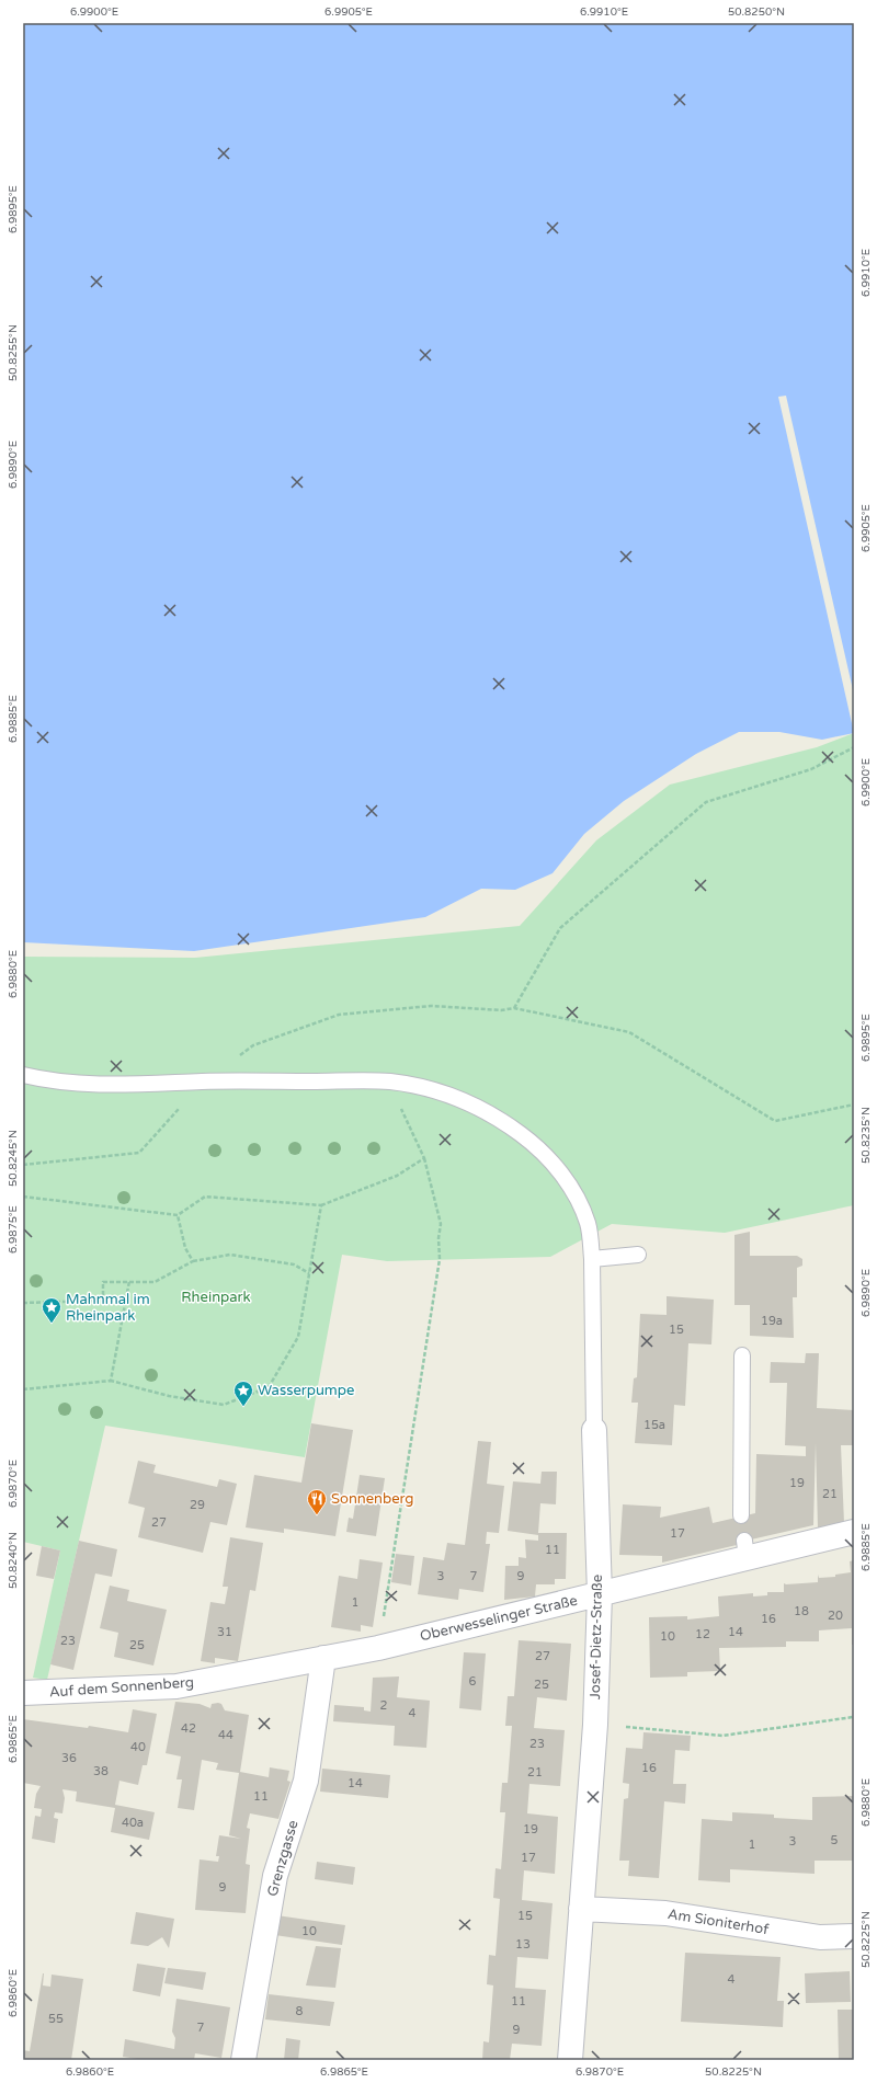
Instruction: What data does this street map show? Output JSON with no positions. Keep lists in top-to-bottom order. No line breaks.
{"streets":{"street":["Oberwesselinger Straße","Josef-Dietz-Straße","Auf dem Sonnenberg","Grenzgasse","Am Sioniterhof"]},"crossings":[["Oberwesselinger Straße","Josef-Dietz-Straße"],["Oberwesselinger Straße","Auf dem Sonnenberg"],["Oberwesselinger Straße","Grenzgasse"],["Josef-Dietz-Straße","Am Sioniterhof"],["Auf dem Sonnenberg","Grenzgasse"]],"parks":["Rheinpark"],"places":{"place":["Mahnmal im Rheinpark","Wasserpumpe"],"restaurant":["Sonnenberg"]},"house_numbers":["19a","15","15a","19","21","29","27","17","11","3","7","9","1","18","20","16","31","14","12","10","23","25","27","6","25","2","4","42","44","23","40","36","16","38","21","14","11","40a","19","5","3","1","17","9","15","10","13","4","11","8","55","7","9"],"coordinates":["6.9900°E","6.9905°E","6.9910°E","50.8250°N","6.9895°E","50.8255°N","6.9890°E","6.9885°E","6.9880°E","50.8235°N","50.8245°N","6.9875°E","6.9870°E","50.8240°N","6.9865°E","50.8225°N","6.9860°E"]}
